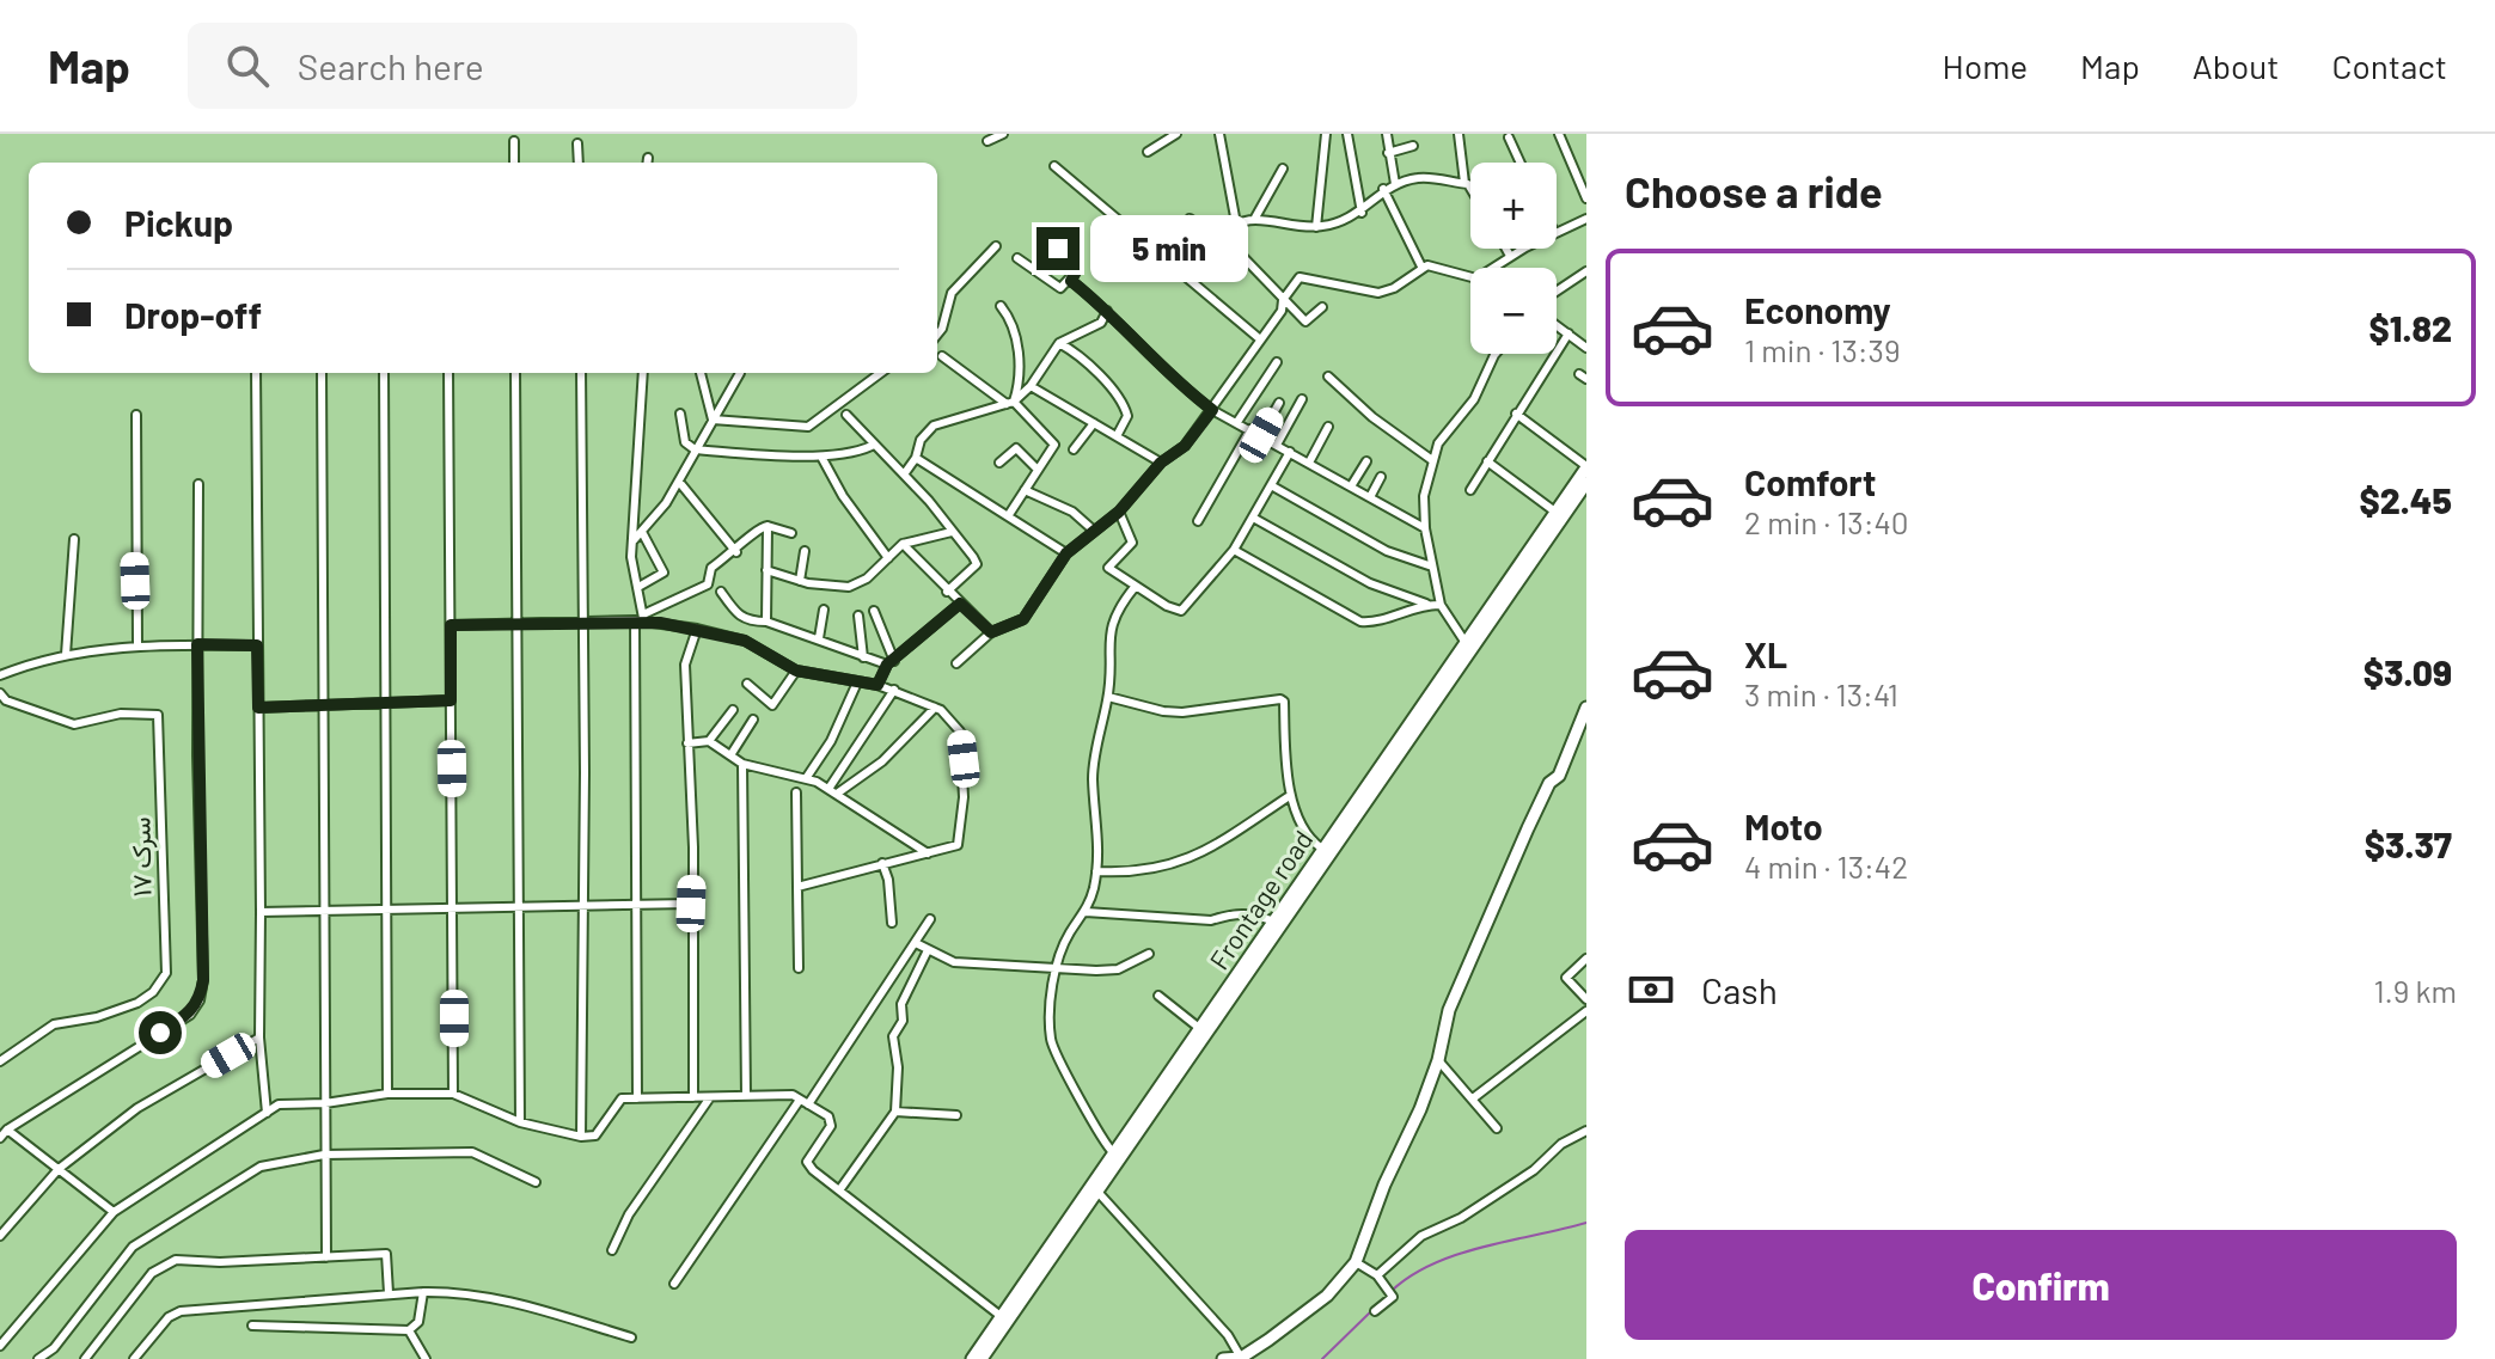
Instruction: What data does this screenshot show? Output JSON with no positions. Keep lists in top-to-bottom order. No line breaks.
{"streets":{"main road":["Frontage road"],"street":["سرک ۱۷"]},"page":{"header":"Map","search":"Search here","nav":["Home","Map","About","Contact"],"heading":"Choose a ride","map_buttons":["+","−"],"banner":["Pickup","Drop-off"],"bubble":"5 min","list":[{"name":"Economy","note":"1 min · 13:39","value":"$1.82"},{"name":"Comfort","note":"2 min · 13:40","value":"$2.45"},{"name":"XL","note":"3 min · 13:41","value":"$3.09"},{"name":"Moto","note":"4 min · 13:42","value":"$3.37"}],"pay":["Cash","1.9 km"],"buttons":"Confirm"}}
